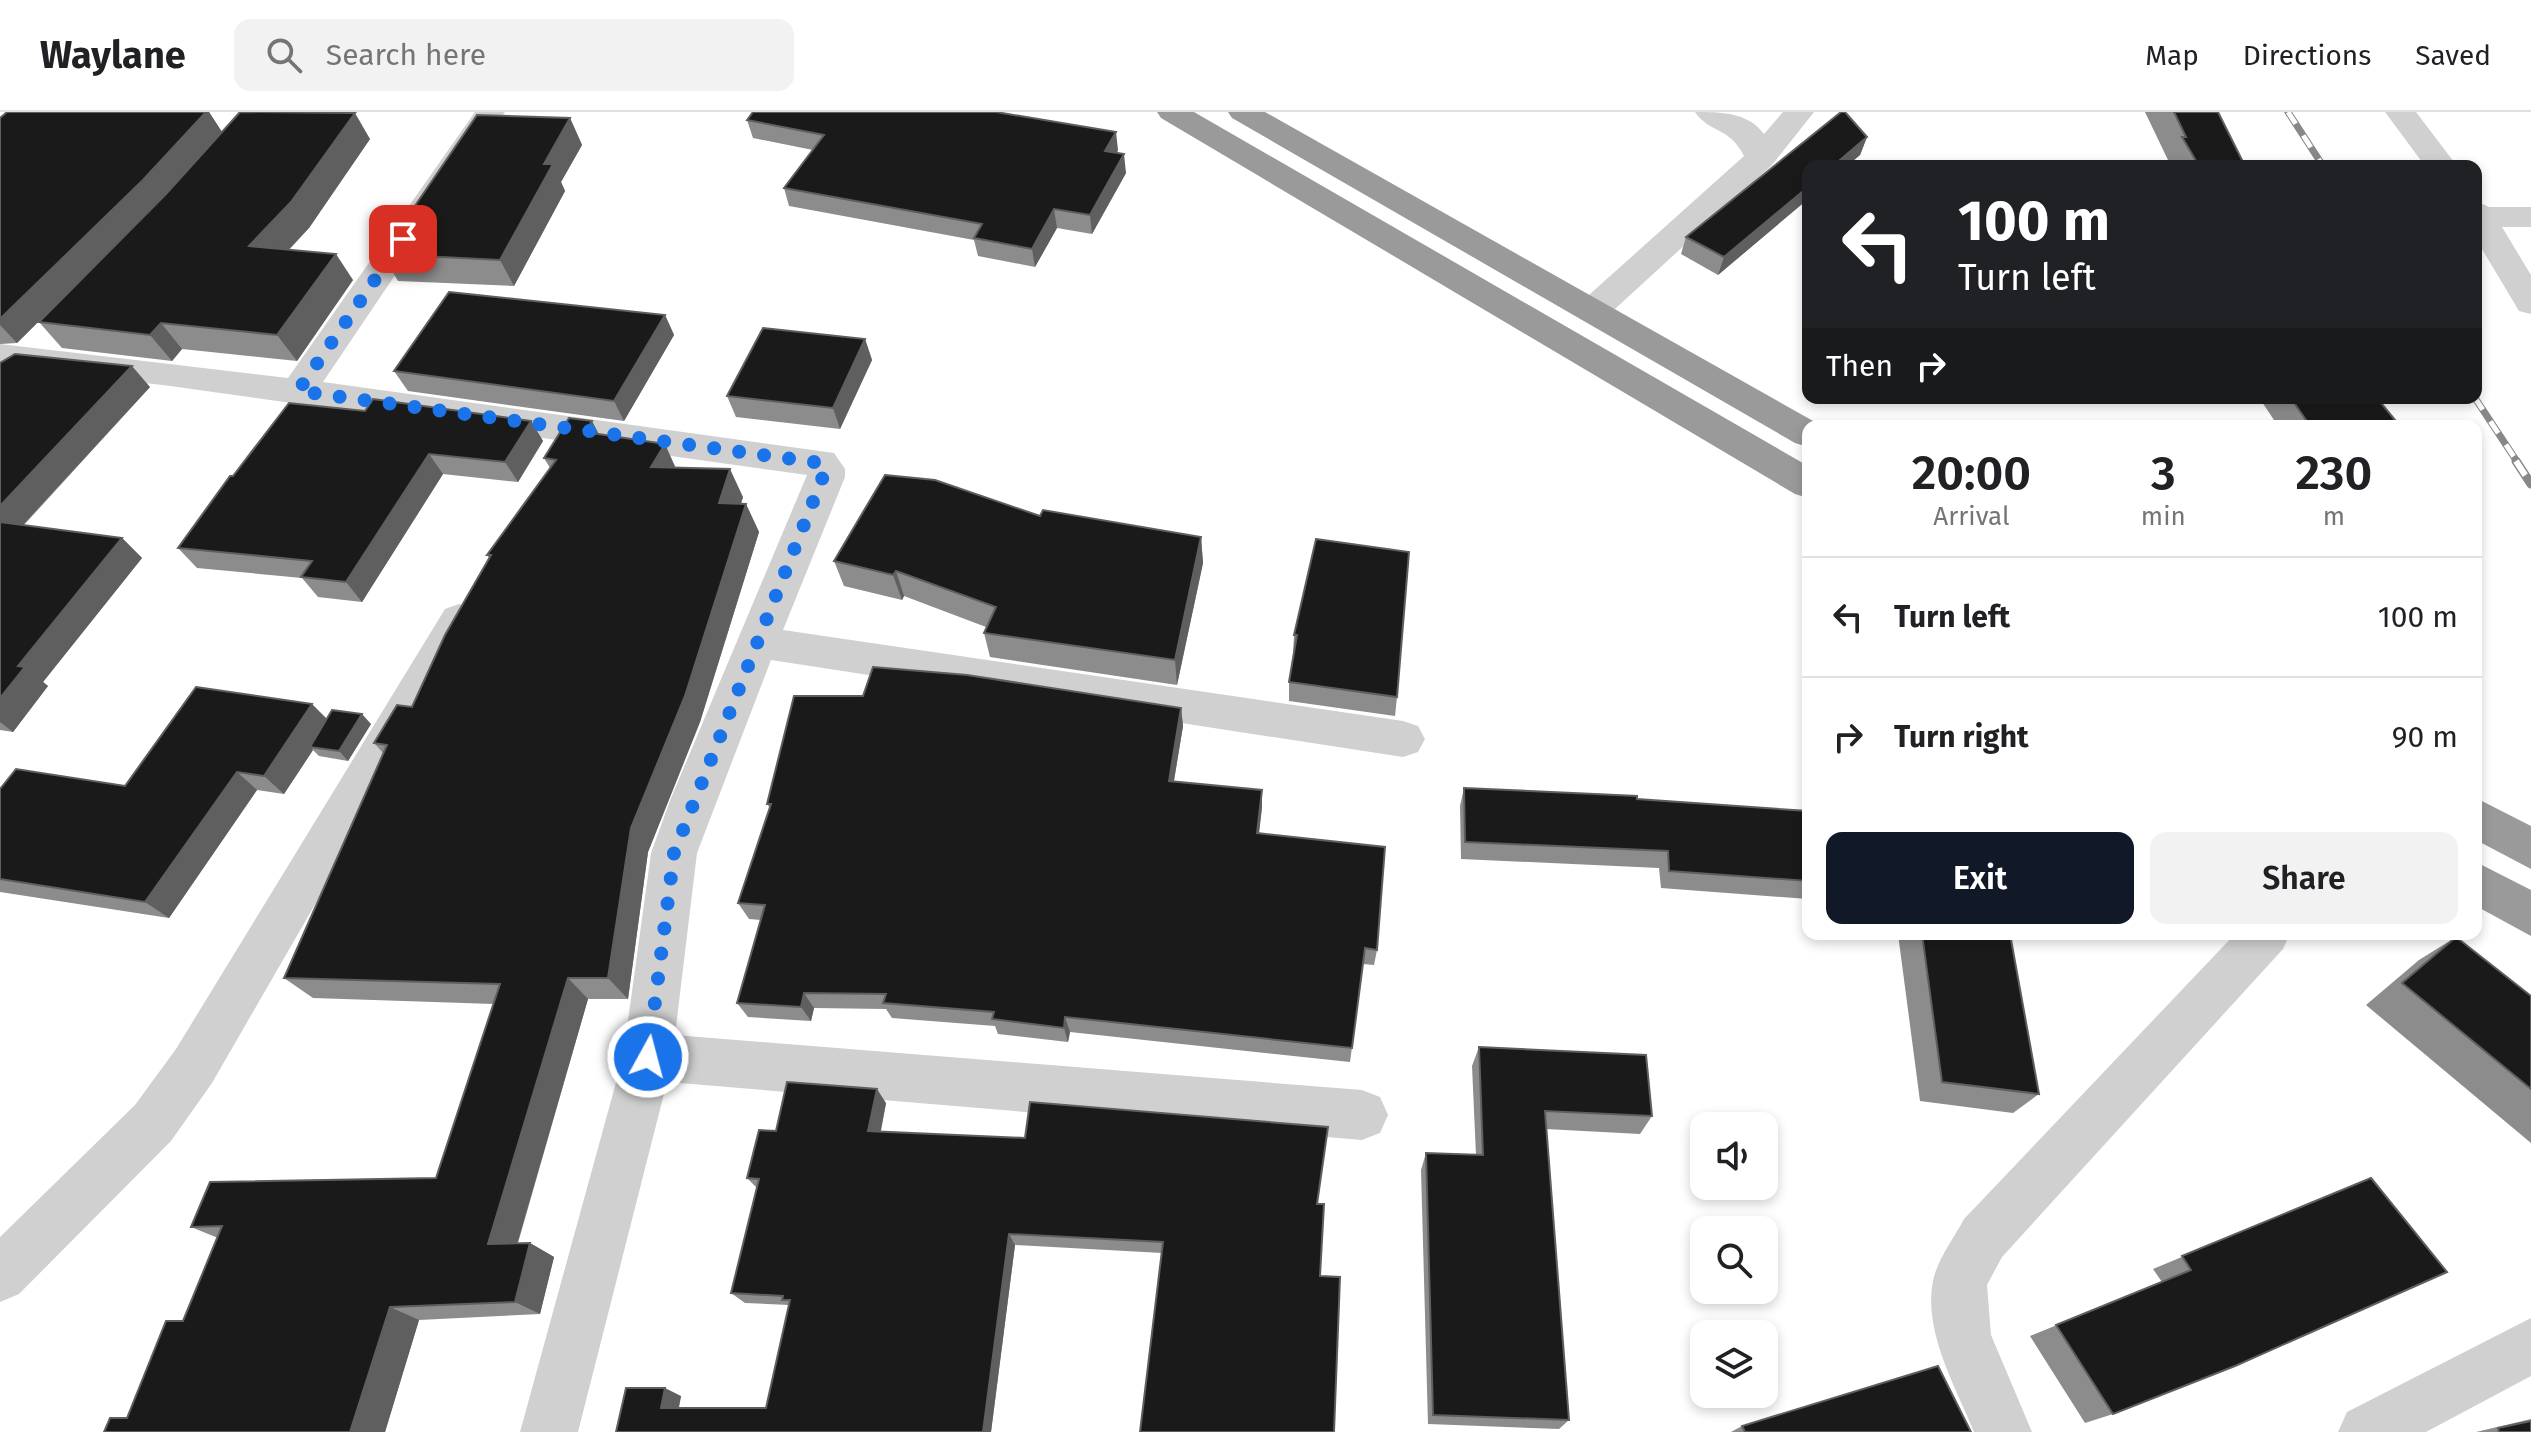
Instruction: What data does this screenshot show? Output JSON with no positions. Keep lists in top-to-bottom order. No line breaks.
{"page":{"header":"Waylane","search":"Search here","nav":["Map","Directions","Saved"],"turn":["100 m","Turn left"],"then":"Then","eta":["20:00","Arrival","3","min","230","m"],"list":[{"name":"Turn left","value":"100 m"},{"name":"Turn right","value":"90 m"}],"buttons":["Exit","Share"]}}
